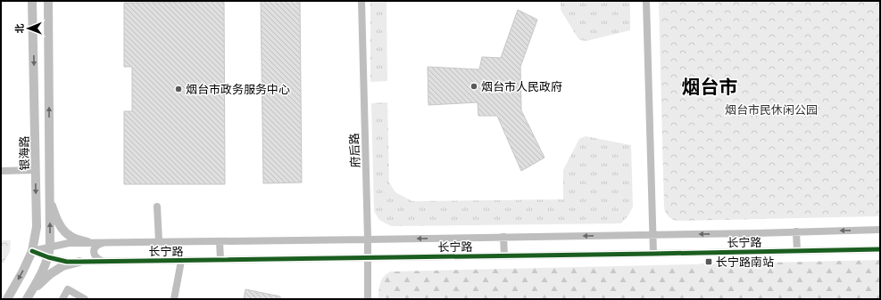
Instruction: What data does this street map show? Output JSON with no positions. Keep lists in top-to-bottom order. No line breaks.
{"streets":{"main road":["银海路"],"street":["府后路","长宁路"]},"crossings":[["府后路","长宁路"],["银海路","长宁路"]],"districts":["烟台市"],"parks":["烟台市民休闲公园"],"places":{"other":["烟台市人民政府","烟台市政务服务中心"],"transit":["长宁路南站"]},"north":"left"}
